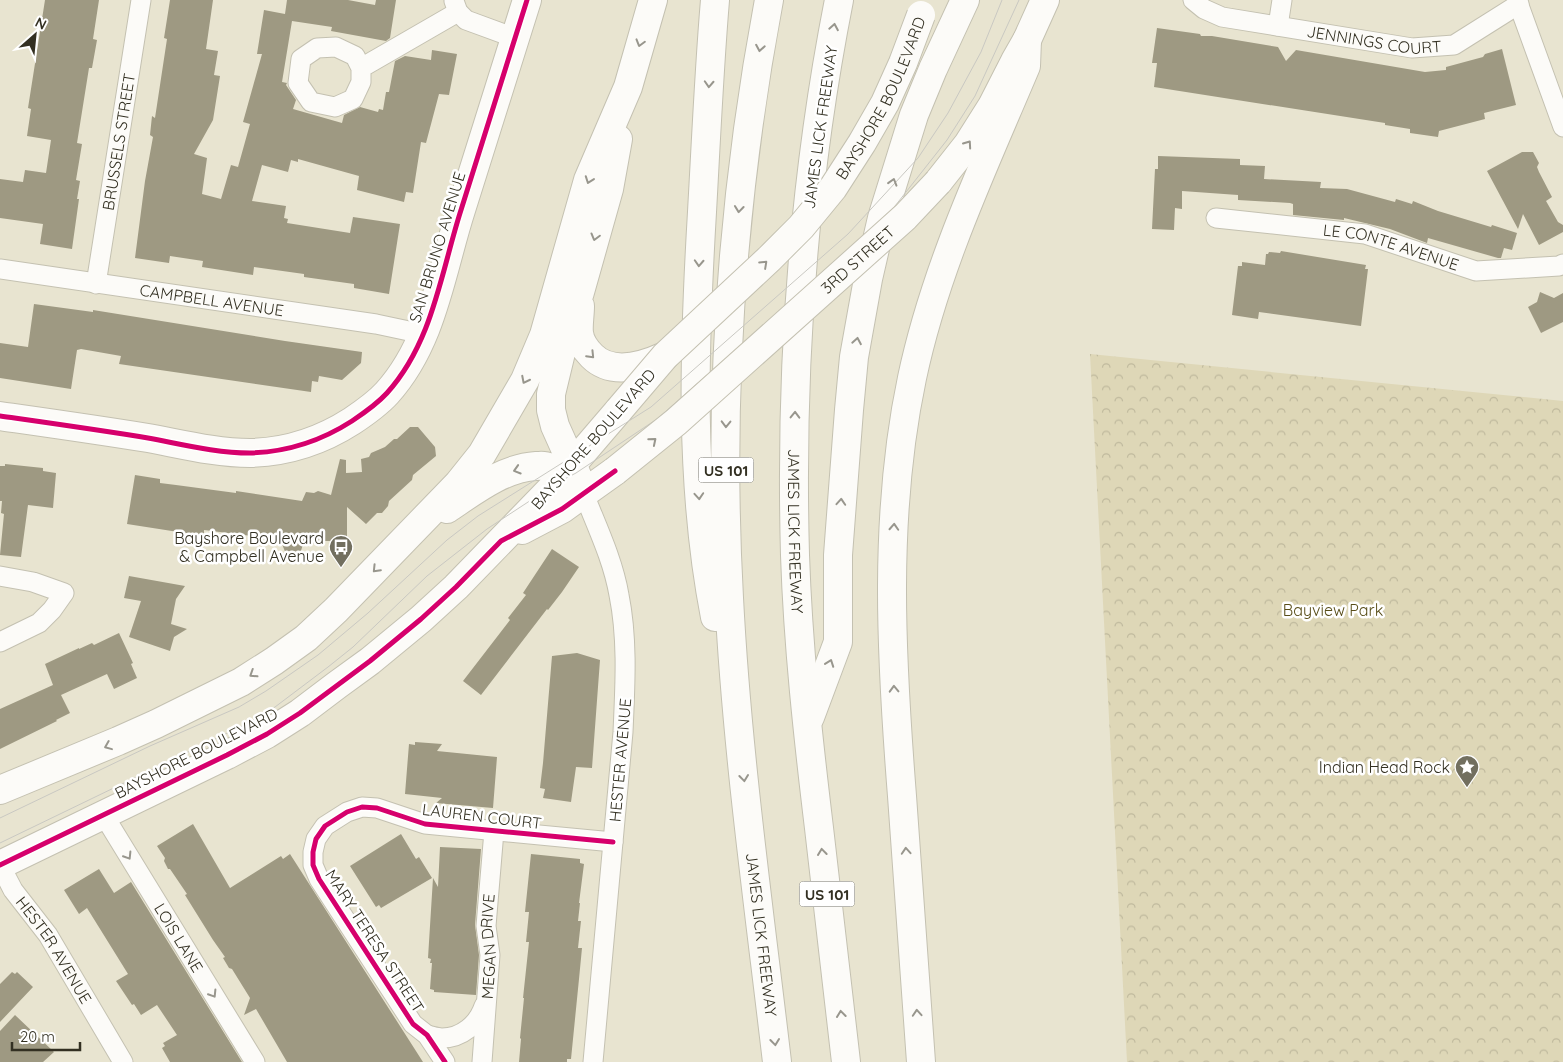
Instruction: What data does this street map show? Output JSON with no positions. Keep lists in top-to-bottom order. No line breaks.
{"streets":{"main road":["BAYSHORE BOULEVARD","JAMES LICK FREEWAY","SAN BRUNO AVENUE","3RD STREET","US 101"],"street":["JENNINGS COURT","BRUSSELS STREET","LE CONTE AVENUE","CAMPBELL AVENUE","HESTER AVENUE","LAUREN COURT","LOIS LANE","MARY TERESA STREET","MEGAN DRIVE"]},"crossings":[["BAYSHORE BOULEVARD","3RD STREET"],["BAYSHORE BOULEVARD","HESTER AVENUE"],["BAYSHORE BOULEVARD","LOIS LANE"],["BRUSSELS STREET","CAMPBELL AVENUE"],["SAN BRUNO AVENUE","CAMPBELL AVENUE"],["3RD STREET","HESTER AVENUE"],["HESTER AVENUE","LAUREN COURT"],["LAUREN COURT","MARY TERESA STREET"],["LAUREN COURT","MEGAN DRIVE"]],"one_way":["LOIS LANE"],"parks":["Bayview Park"],"places":{"bus stop":["Bayshore Boulevard & Campbell Avenue"],"place":["Indian Head Rock"]},"scale_bar":"20 m","north":"top right"}
